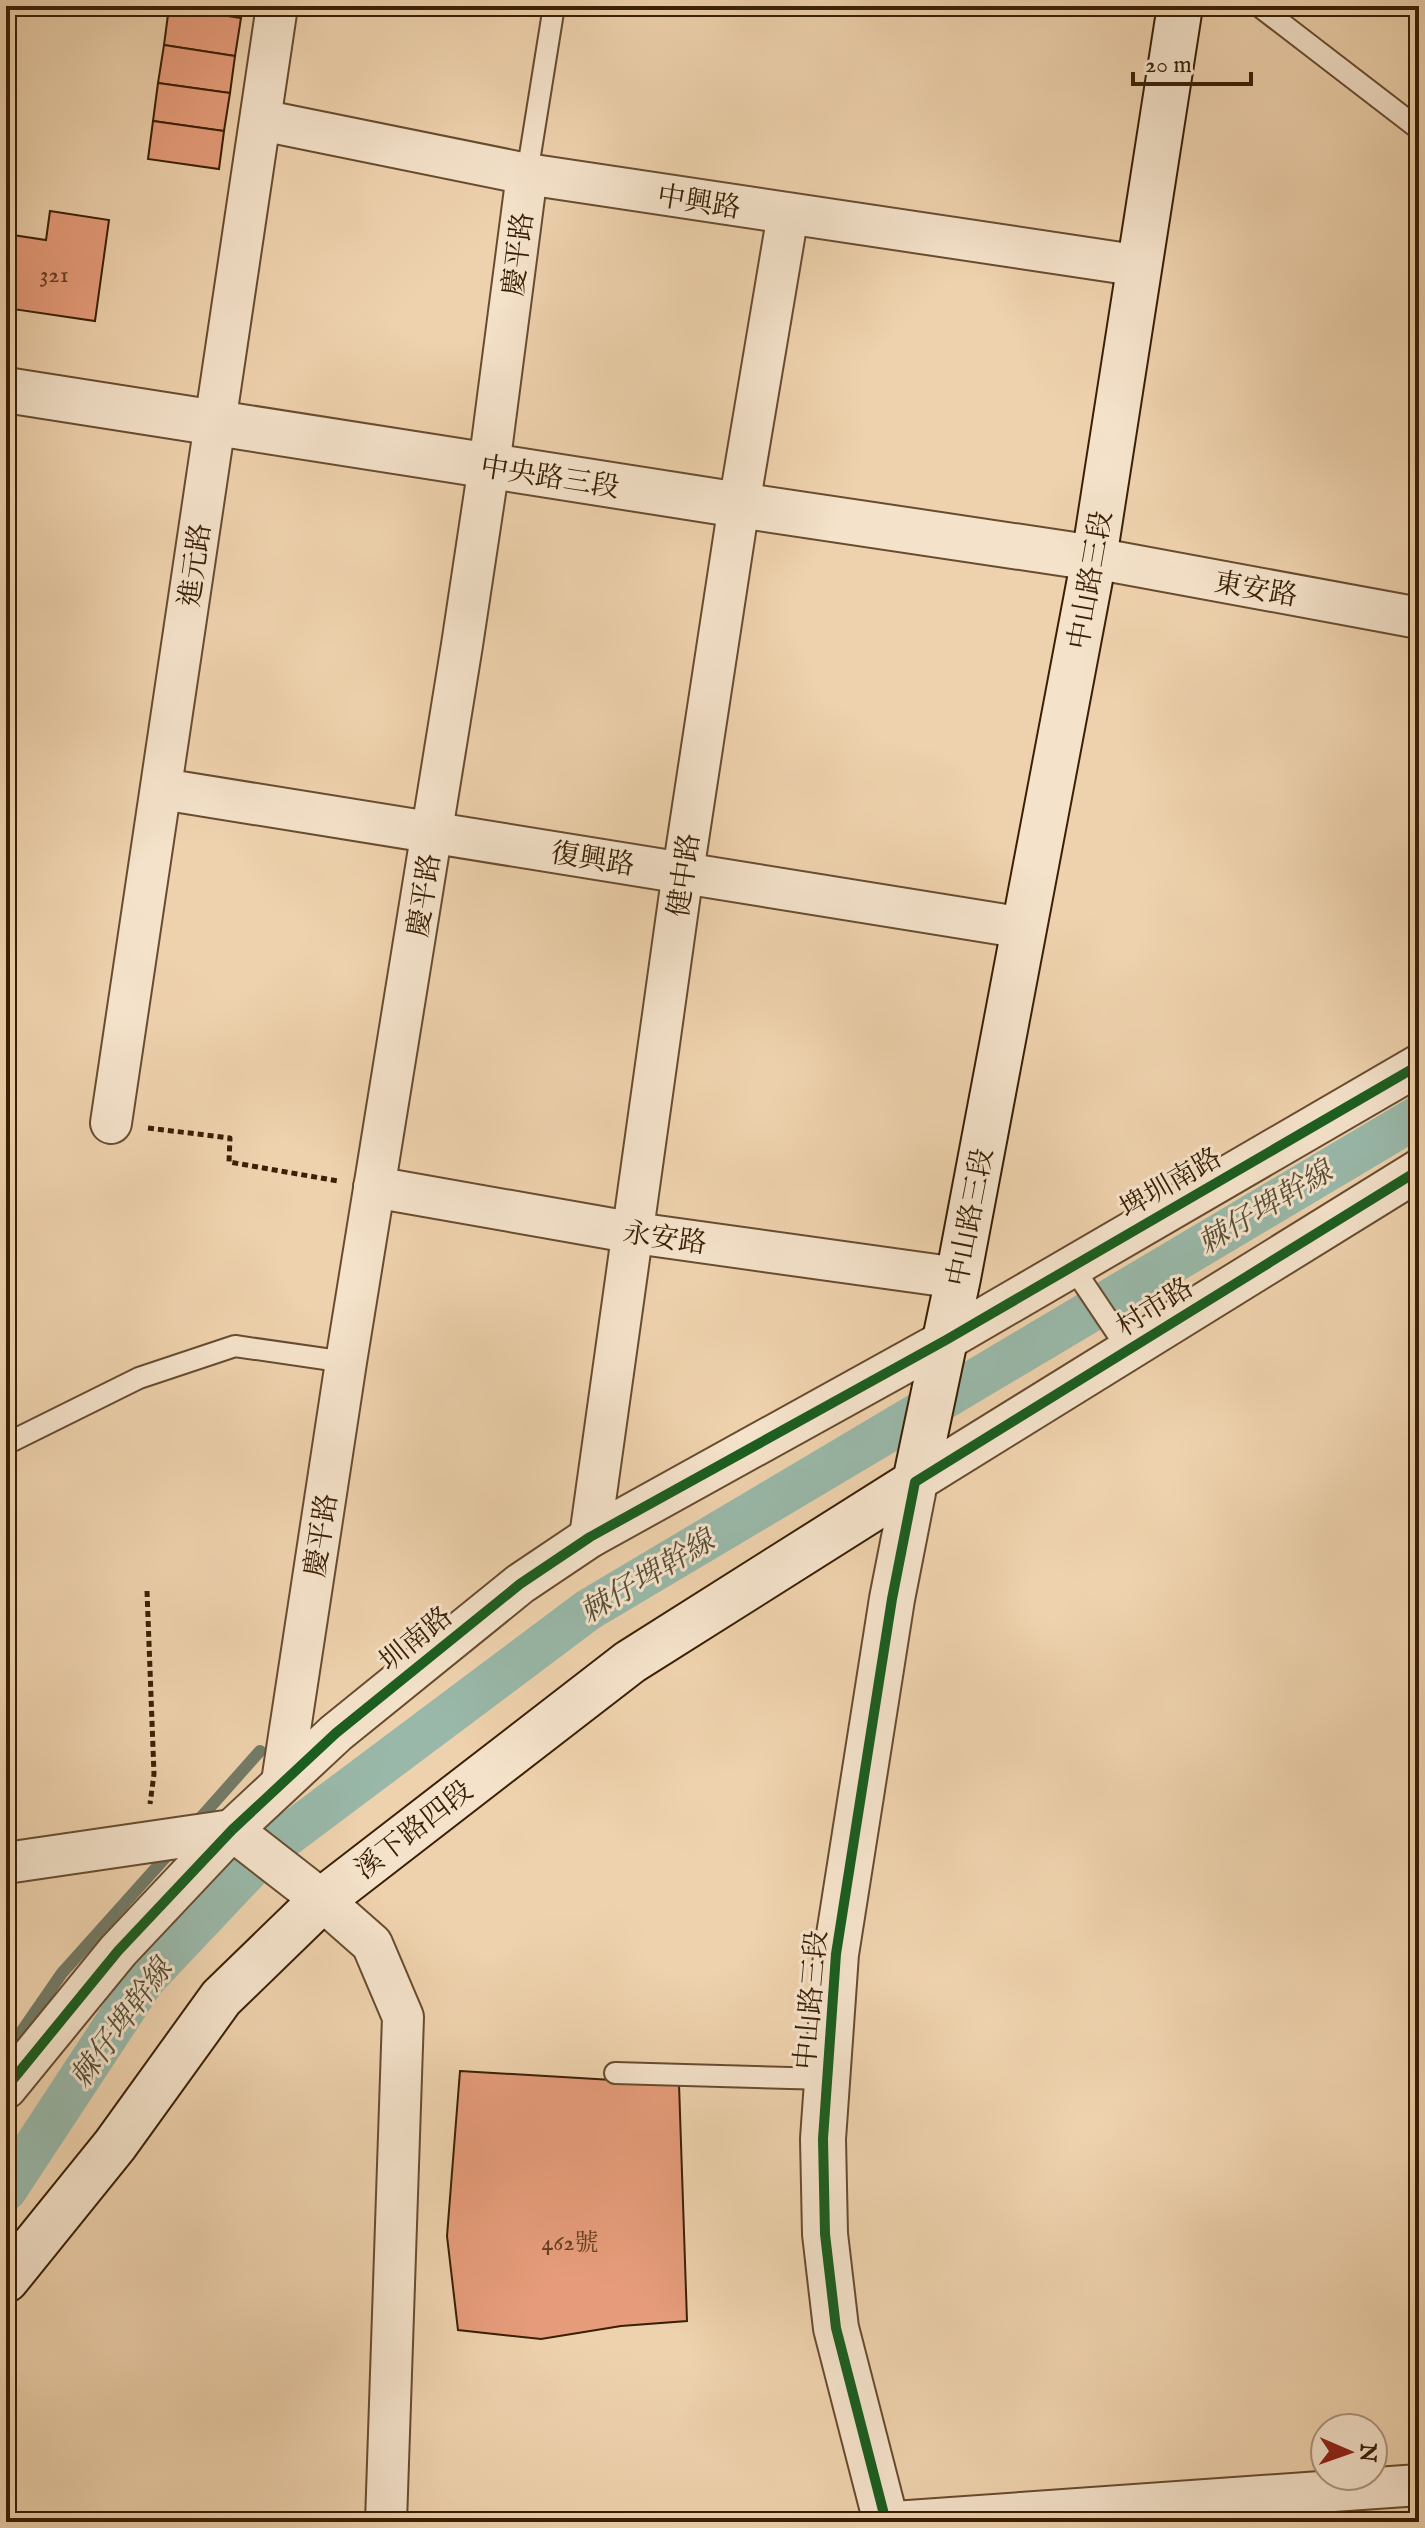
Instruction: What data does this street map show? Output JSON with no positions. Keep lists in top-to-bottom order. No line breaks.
{"streets":{"main road":["中央路三段","中山路三段","溪下路四段"],"street":["中興路","慶平路","進元路","東安路","復興路","健中路","埤圳南路","永安路","村市路","圳南路"]},"crossings":[["中興路","慶平路"],["中興路","進元路"],["中興路","中山路三段"],["中興路","健中路"],["慶平路","中央路三段"],["慶平路","復興路"],["慶平路","永安路"],["慶平路","圳南路"],["中央路三段","進元路"],["中央路三段","中山路三段"],["中央路三段","東安路"],["中央路三段","健中路"],["進元路","復興路"],["中山路三段","東安路"],["中山路三段","復興路"],["中山路三段","埤圳南路"],["中山路三段","永安路"],["中山路三段","村市路"],["中山路三段","圳南路"],["中山路三段","溪下路四段"],["復興路","健中路"],["健中路","永安路"],["健中路","圳南路"],["埤圳南路","圳南路"],["村市路","溪下路四段"]],"water":["棘仔埤幹線"],"house_numbers":["321","462號"],"scale_bar":"20 m","north":"right"}
